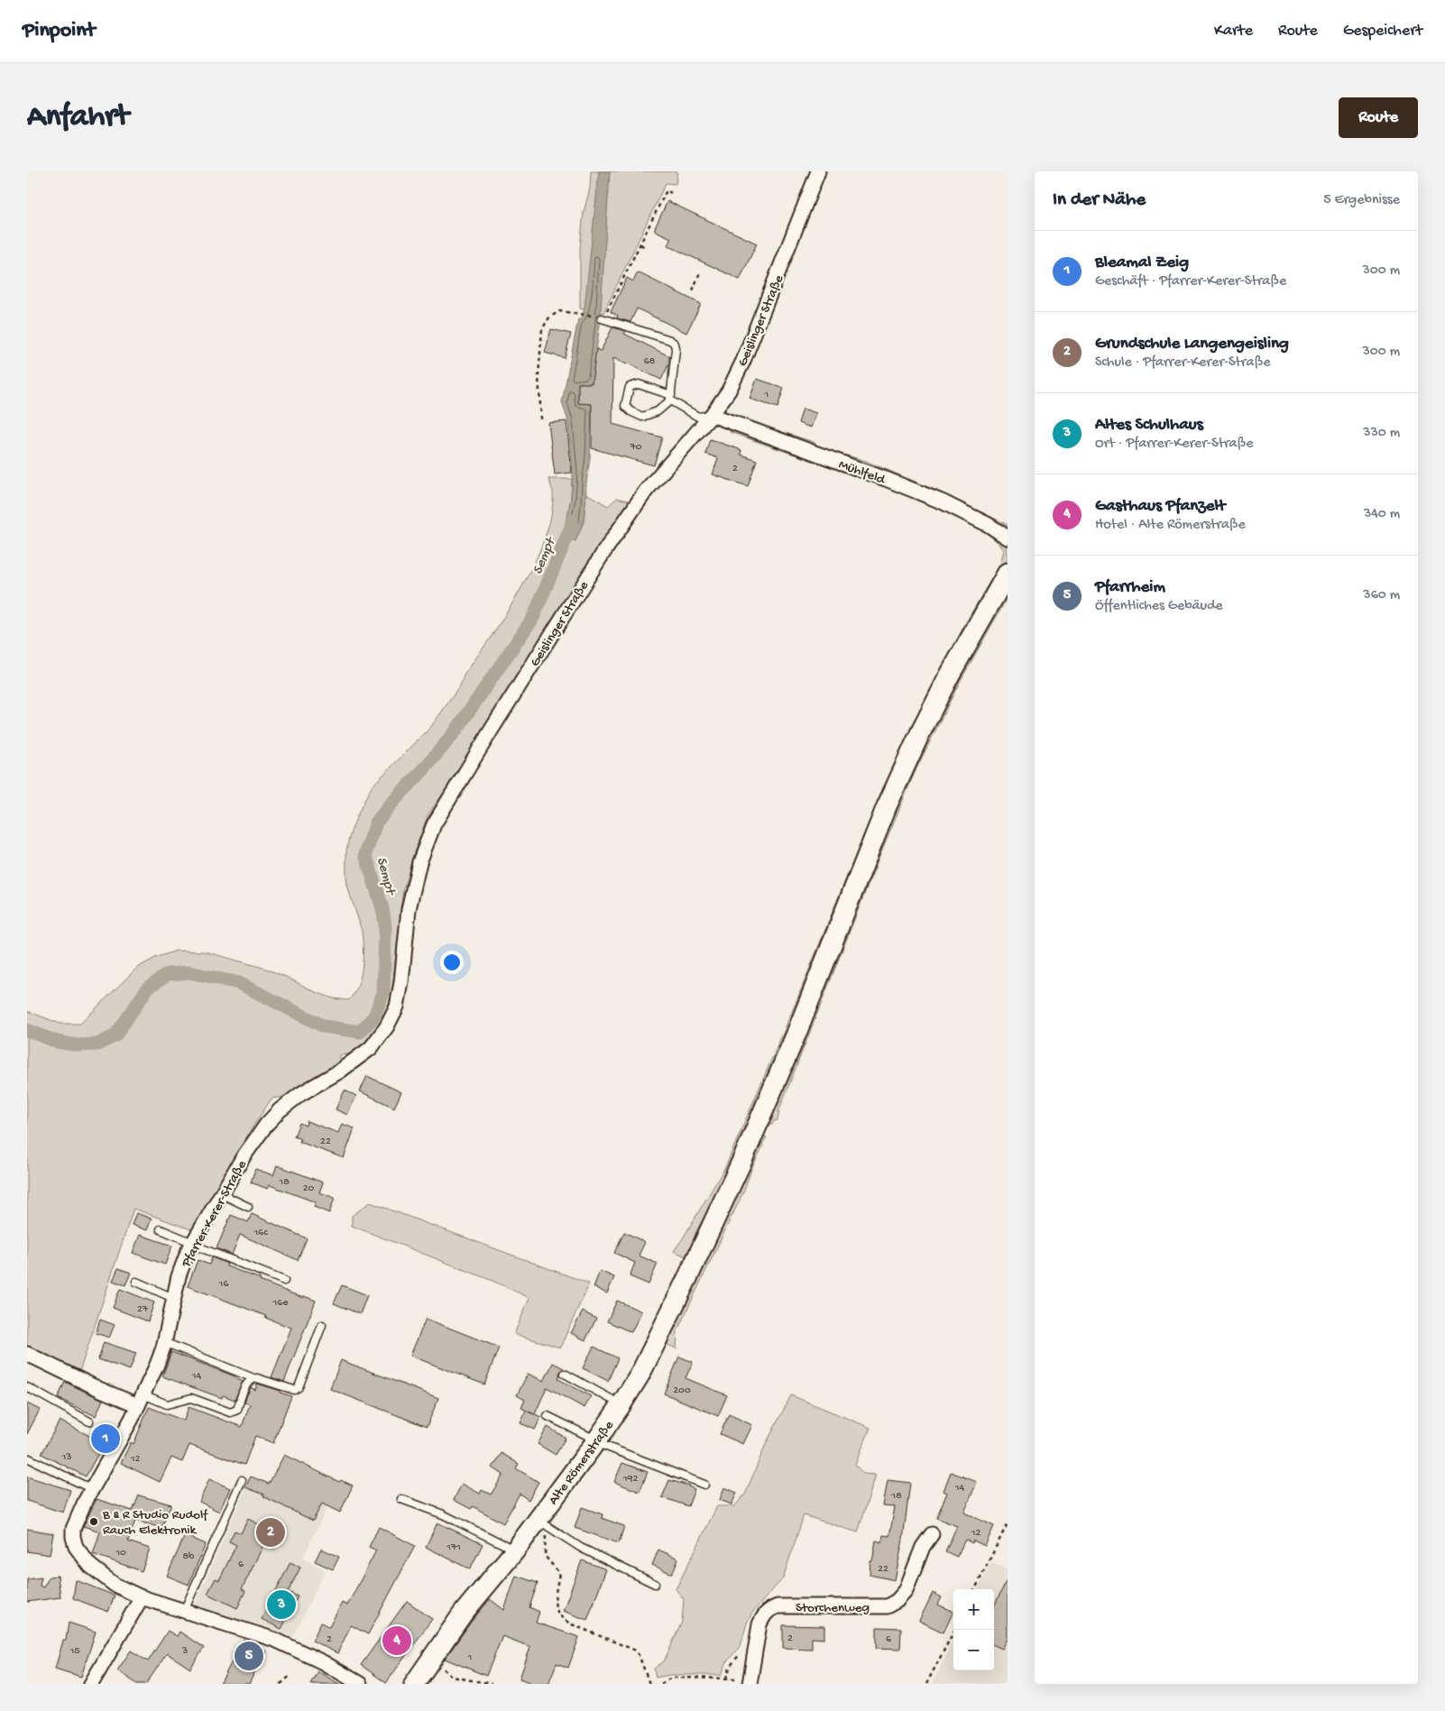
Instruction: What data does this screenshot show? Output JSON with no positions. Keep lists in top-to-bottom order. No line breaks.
{"streets":{"main road":["Alte Römerstraße"],"street":["Geislinger Straße","Mühlfeld","Pfarrer-Kerer-Straße","Storchenweg"]},"crossings":[["Geislinger Straße","Mühlfeld"],["Geislinger Straße","Pfarrer-Kerer-Straße"]],"water":["Sempt"],"places":["B & R Studio Rudolf Rauch Elektronik"],"house_numbers":["68","1","70","2","22","18","20","16c","16","16e","27","14","200","13","12","192","14","18","12","171","10","8b","6","22","2","2","6","15","3","1"],"page":{"header":"Pinpoint","nav":["Karte","Route","Gespeichert"],"buttons":"Route","title":"Anfahrt","heading":["In der Nähe","5 Ergebnisse"],"list":[{"mark":"1","name":"Bleamal Zeig","note":"Geschäft · Pfarrer-Kerer-Straße","value":"300 m"},{"mark":"2","name":"Grundschule Langengeisling","note":"Schule · Pfarrer-Kerer-Straße","value":"300 m"},{"mark":"3","name":"Altes Schulhaus","note":"Ort · Pfarrer-Kerer-Straße","value":"330 m"},{"mark":"4","name":"Gasthaus Pfanzelt","note":"Hotel · Alte Römerstraße","value":"340 m"},{"mark":"5","name":"Pfarrheim","note":"Öffentliches Gebäude","value":"360 m"}],"pins":["1","2","3","4","5"],"map_buttons":["+","−"]}}
